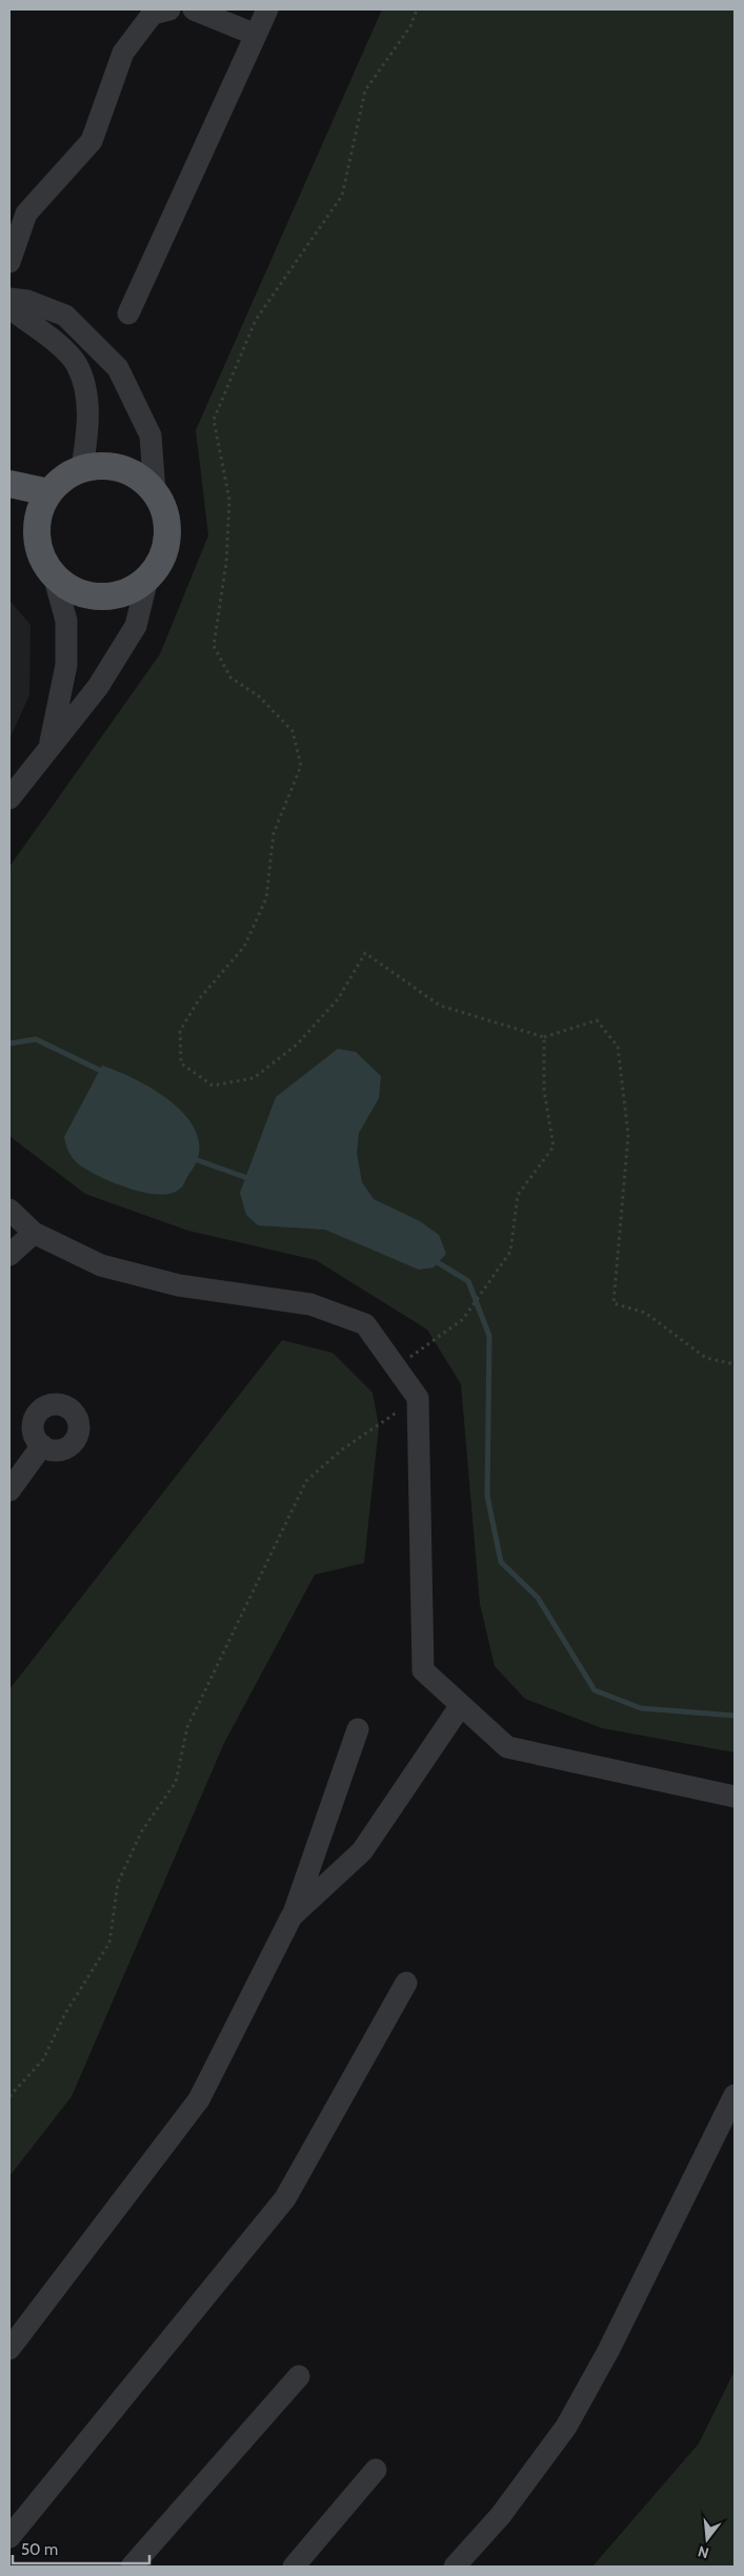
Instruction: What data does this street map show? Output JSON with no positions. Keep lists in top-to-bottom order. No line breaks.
{"scale_bar":"50 m","north":"bottom"}
